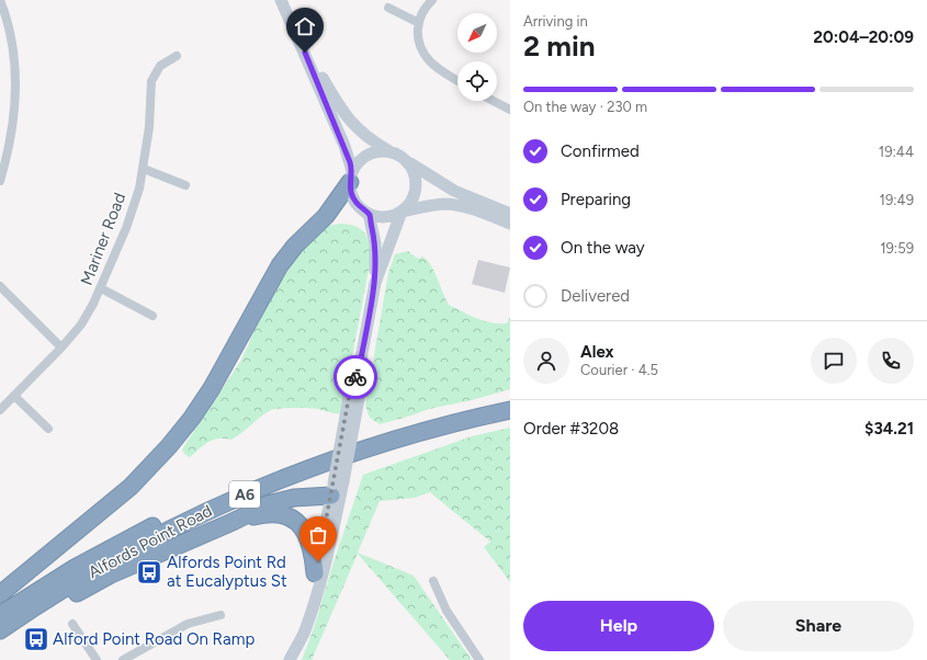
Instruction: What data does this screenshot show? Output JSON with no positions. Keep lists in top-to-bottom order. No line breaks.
{"streets":{"highway":["A6","Alfords Point Road"],"street":["Mariner Road"]},"places":{"bus stop":["Alfords Point Rd at Eucalyptus St","Alford Point Road On Ramp"]},"north":"bottom left","page":{"heading":["2 min","Arriving in","20:04–20:09"],"panel":["Alex","Courier · 4.5","Order #3208","$34.21"],"bar":"On the way · 230 m","list":[["Confirmed","19:44"],["Preparing","19:49"],["On the way","19:59"],"Delivered"],"buttons":["Help","Share"]}}
